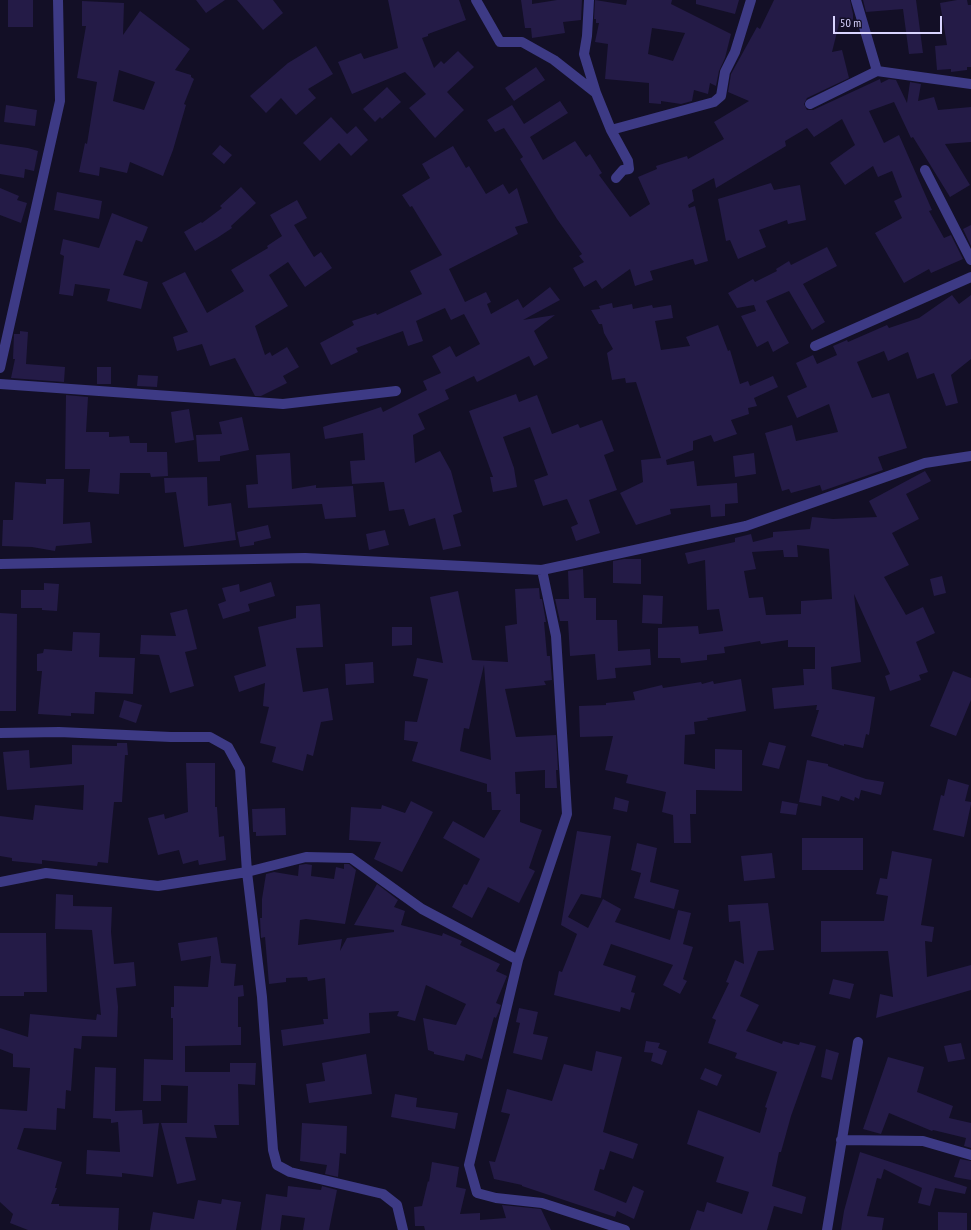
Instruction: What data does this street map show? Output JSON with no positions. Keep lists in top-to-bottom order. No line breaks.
{"scale_bar":"50 m"}
